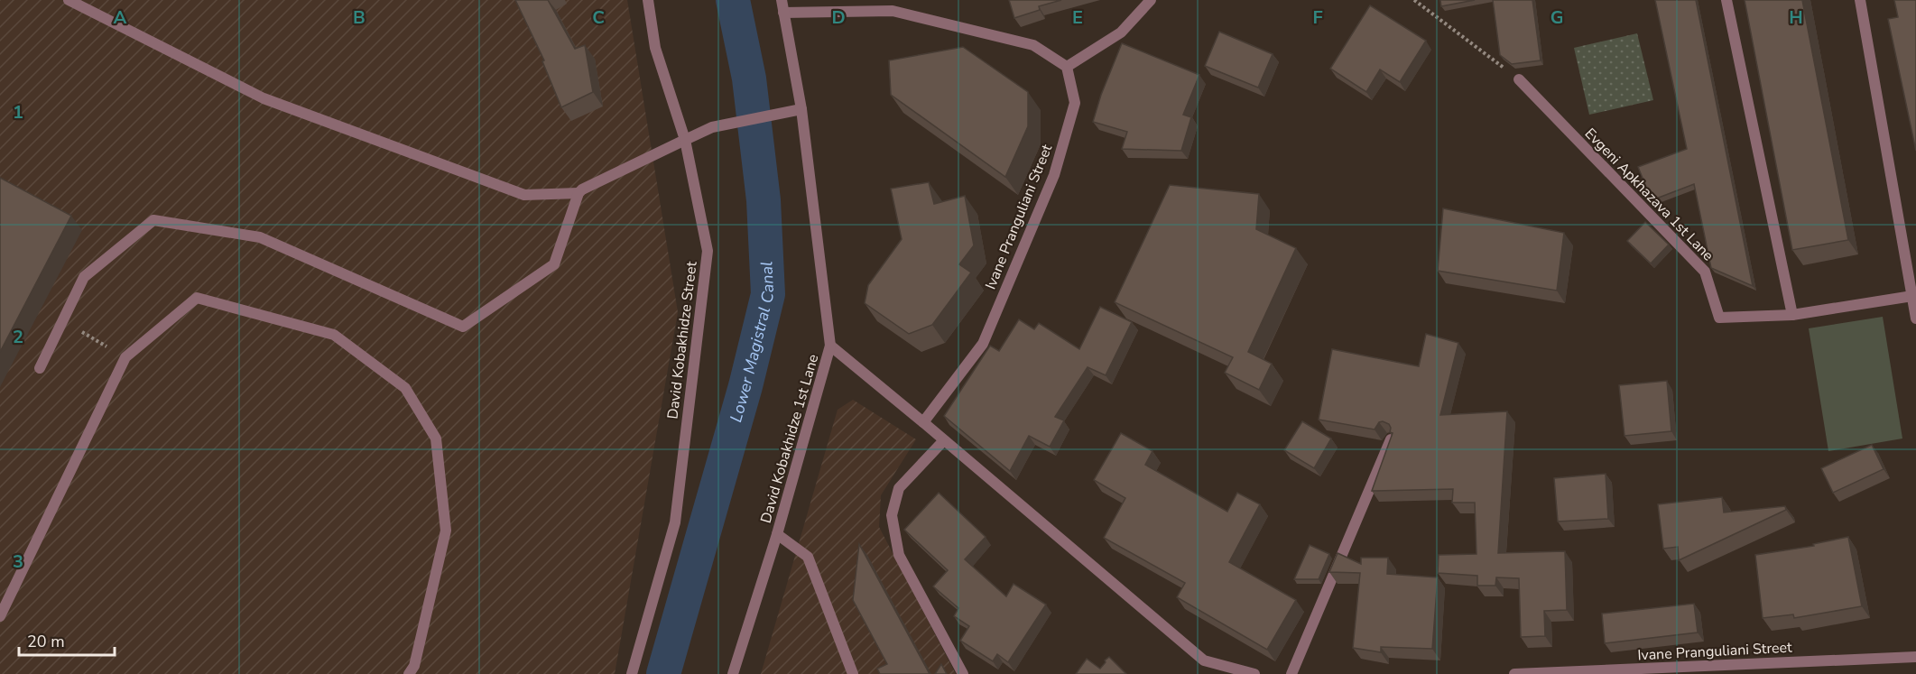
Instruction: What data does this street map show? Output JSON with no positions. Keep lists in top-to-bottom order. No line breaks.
{"streets":{"street":["Evgeni Apkhazava 1st Lane","Ivane Pranguliani Street","David Kobakhidze Street","David Kobakhidze 1st Lane"]},"water":["Lower Magistral Canal"],"scale_bar":"20 m","grid":{"columns":["A","B","C","D","E","F","G","H"],"rows":["1","2","3"]}}
